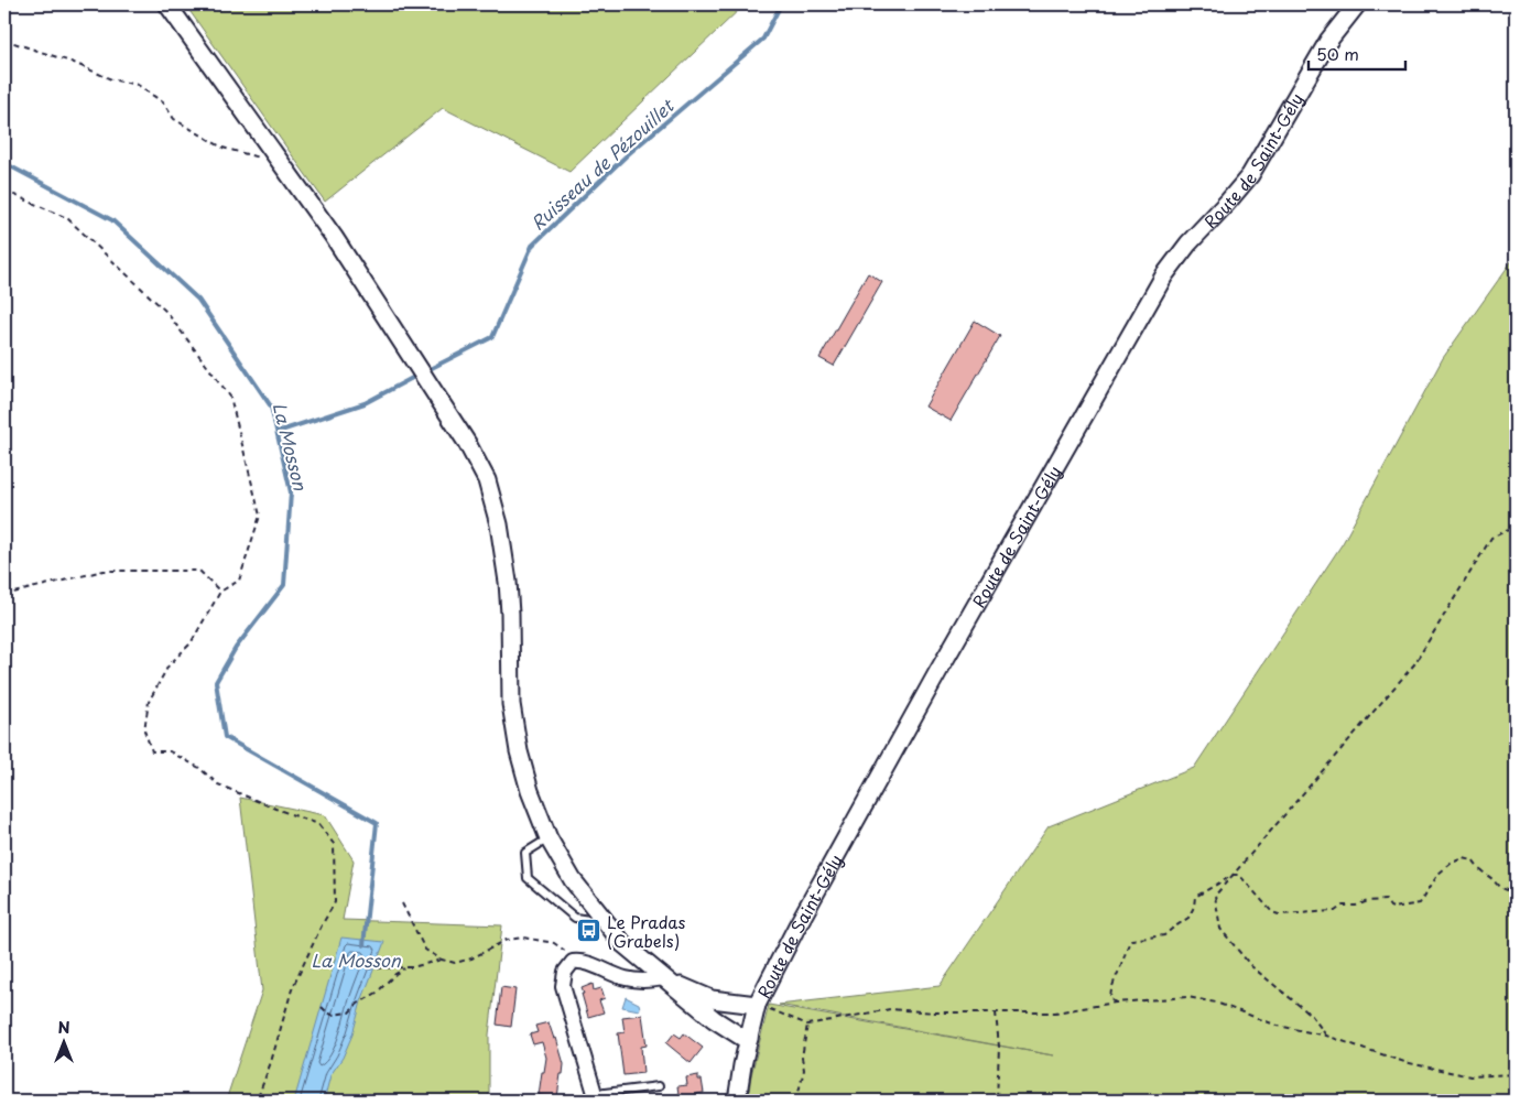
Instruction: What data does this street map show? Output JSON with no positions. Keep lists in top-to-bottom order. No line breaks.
{"streets":{"street":["Route de Saint-Gély"]},"water":["Ruisseau de Pézouillet","La Mosson"],"places":{"bus stop":["Le Pradas (Grabels)"]},"scale_bar":"50 m","north":"top"}
